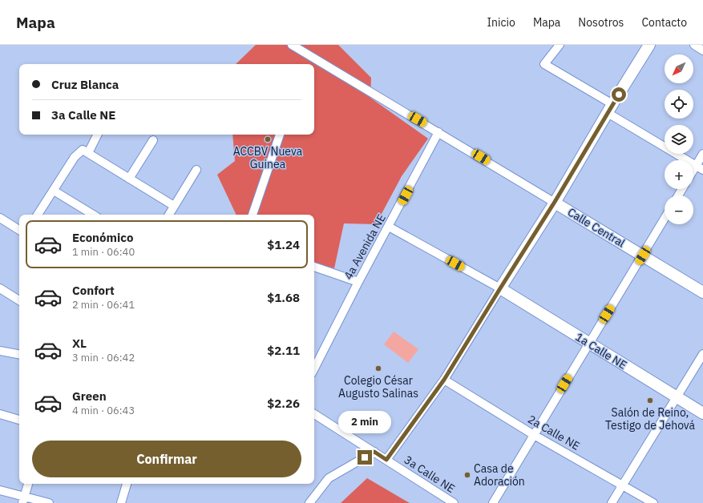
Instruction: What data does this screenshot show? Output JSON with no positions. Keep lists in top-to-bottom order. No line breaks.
{"streets":{"highway":["Calle Central","1a Calle NE"],"street":["4a Avenida NE","2a Calle NE","3a Calle NE"]},"places":["ACCBV Nueva Guinea","Colegio César Augusto Salinas","Salón de Reino, Testigo de Jehová","Casa de Adoración"],"north":"bottom left","page":{"header":"Mapa","nav":["Inicio","Mapa","Nosotros","Contacto"],"map_buttons":["+","−"],"banner":["Cruz Blanca","3a Calle NE"],"list":[{"name":"Económico","note":"1 min · 06:40","value":"$1.24"},{"name":"Confort","note":"2 min · 06:41","value":"$1.68"},{"name":"XL","note":"3 min · 06:42","value":"$2.11"},{"name":"Green","note":"4 min · 06:43","value":"$2.26"}],"bubble":"2 min","buttons":"Confirmar"}}
